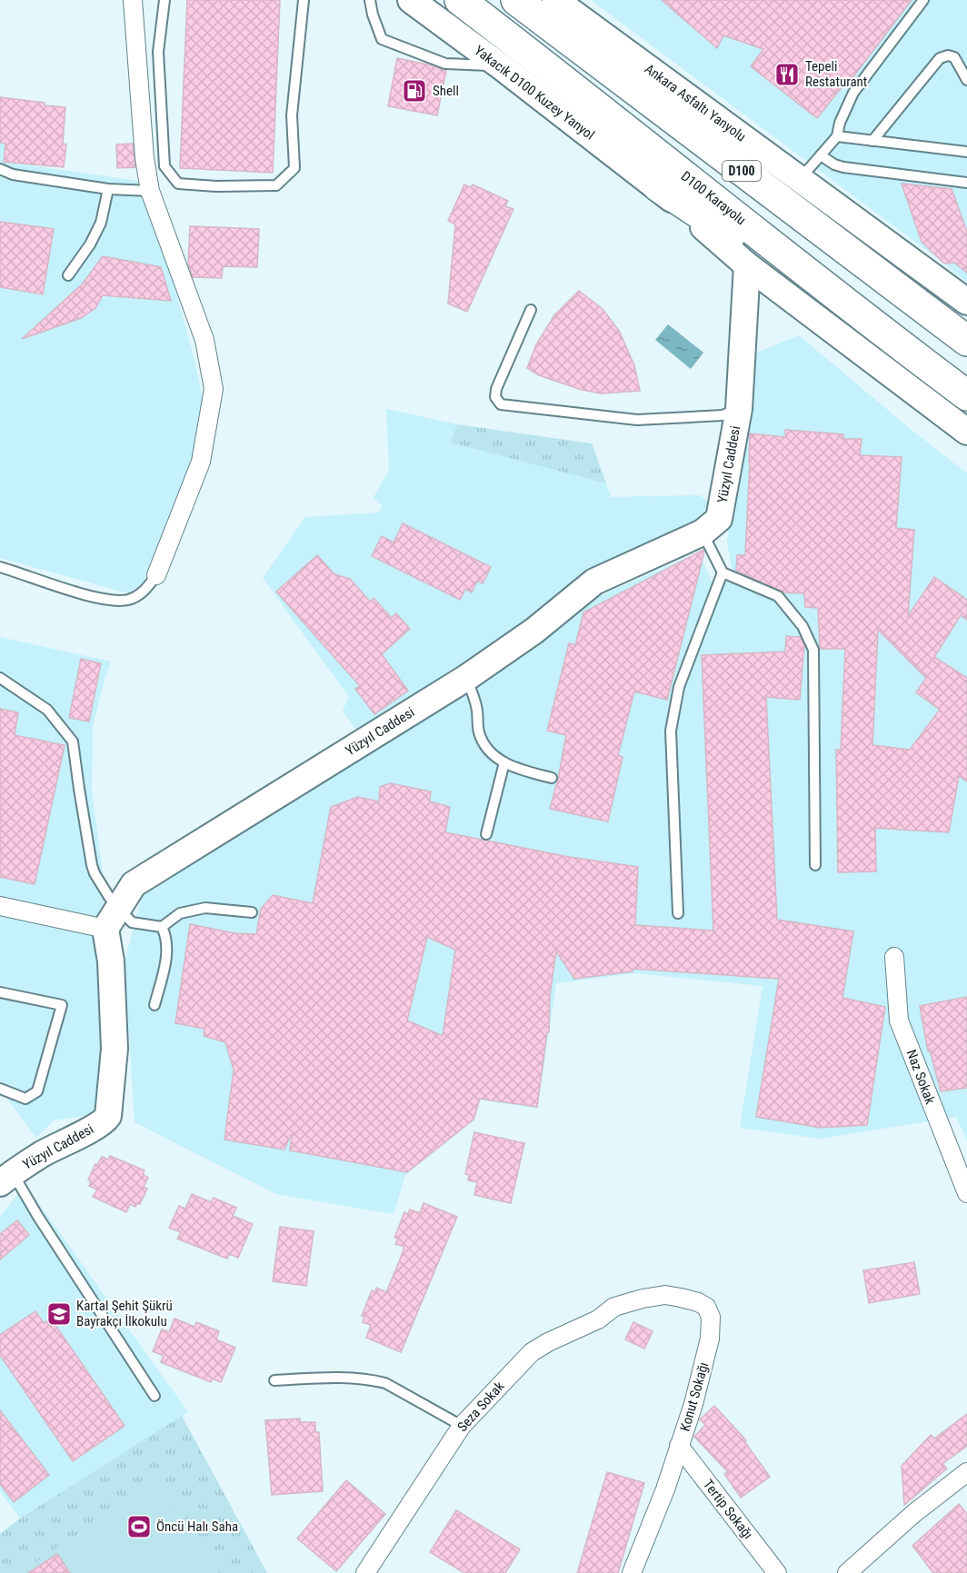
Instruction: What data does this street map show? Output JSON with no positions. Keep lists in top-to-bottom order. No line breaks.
{"streets":{"highway":["D100","D100 Karayolu"],"street":["Yakacık D100 Kuzey Yanyol","Ankara Asfaltı Yanyolu","Yüzyıl Caddesi","Naz Sokak","Konut Sokağı","Seza Sokak","Tertip Sokağı"]},"crossings":[["Yakacık D100 Kuzey Yanyol","D100"],["D100","D100 Karayolu"],["Konut Sokağı","Seza Sokak"],["Konut Sokağı","Tertip Sokağı"]],"places":{"restaurant":["Tepeli Restaturant"],"fuel station":["Shell"],"school or university":["Kartal Şehit Şükrü Bayrakçı İlkokulu"],"sports":["Öncü Halı Saha"]}}
